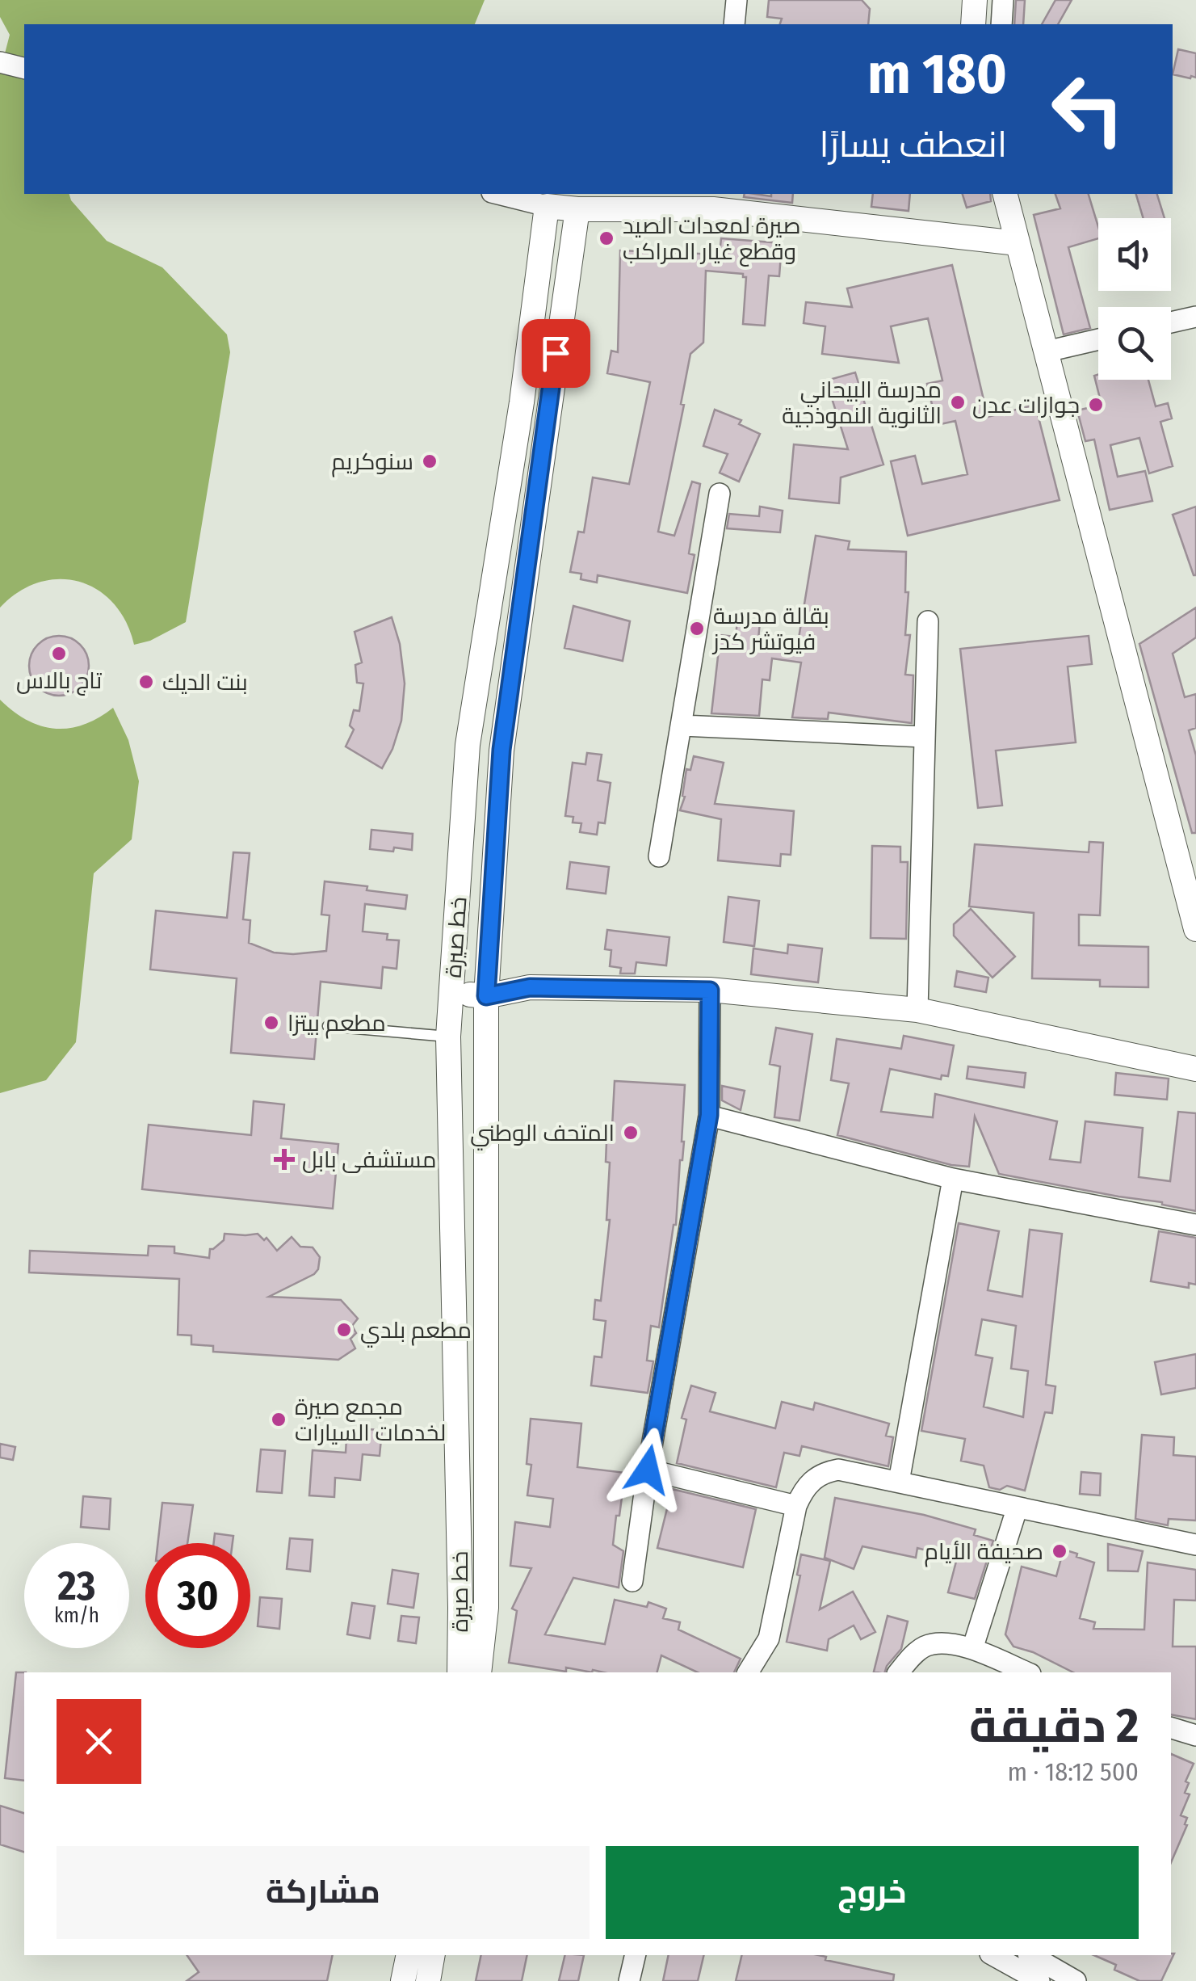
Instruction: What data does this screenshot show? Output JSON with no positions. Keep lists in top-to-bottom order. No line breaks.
{"streets":{"street":["خط صيرة"]},"places":{"other":["صيرة لمعدات الصيد وقطع غيار المراكب","مدرسة البيحاني الثانوية النموذجية","جوازات عدن","سنوكريم","بقالة مدرسة فيوتشر كدز","تاج بالاس","بنت الديك","مطعم بيتزا","المتحف الوطني","مطعم بلدي","مجمع صيرة لخدمات السيارات","صحيفة الأيام"],"health":["مستشفى بابل"]},"page":{"turn":["180 m","انعطف يسارًا"],"speed":"23 km/h","limit":"30","heading":["2 دقيقة","500 m · 18:12"],"buttons":["خروج","مشاركة"]}}
